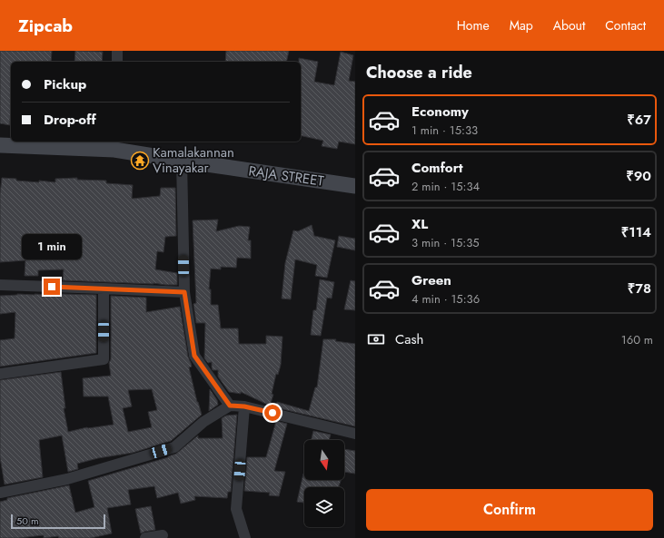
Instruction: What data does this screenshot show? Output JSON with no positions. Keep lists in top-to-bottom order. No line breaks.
{"streets":{"main road":["RAJA STREET"]},"places":{"temple":["Kamalakannan Vinayakar"]},"scale_bar":"50 m","north":"bottom","page":{"header":"Zipcab","nav":["Home","Map","About","Contact"],"heading":"Choose a ride","banner":["Pickup","Drop-off"],"list":[{"name":"Economy","note":"1 min · 15:33","value":"₹67"},{"name":"Comfort","note":"2 min · 15:34","value":"₹90"},{"name":"XL","note":"3 min · 15:35","value":"₹114"},{"name":"Green","note":"4 min · 15:36","value":"₹78"}],"bubble":"1 min","pay":["Cash","160 m"],"buttons":"Confirm","scale":"50 m"}}
